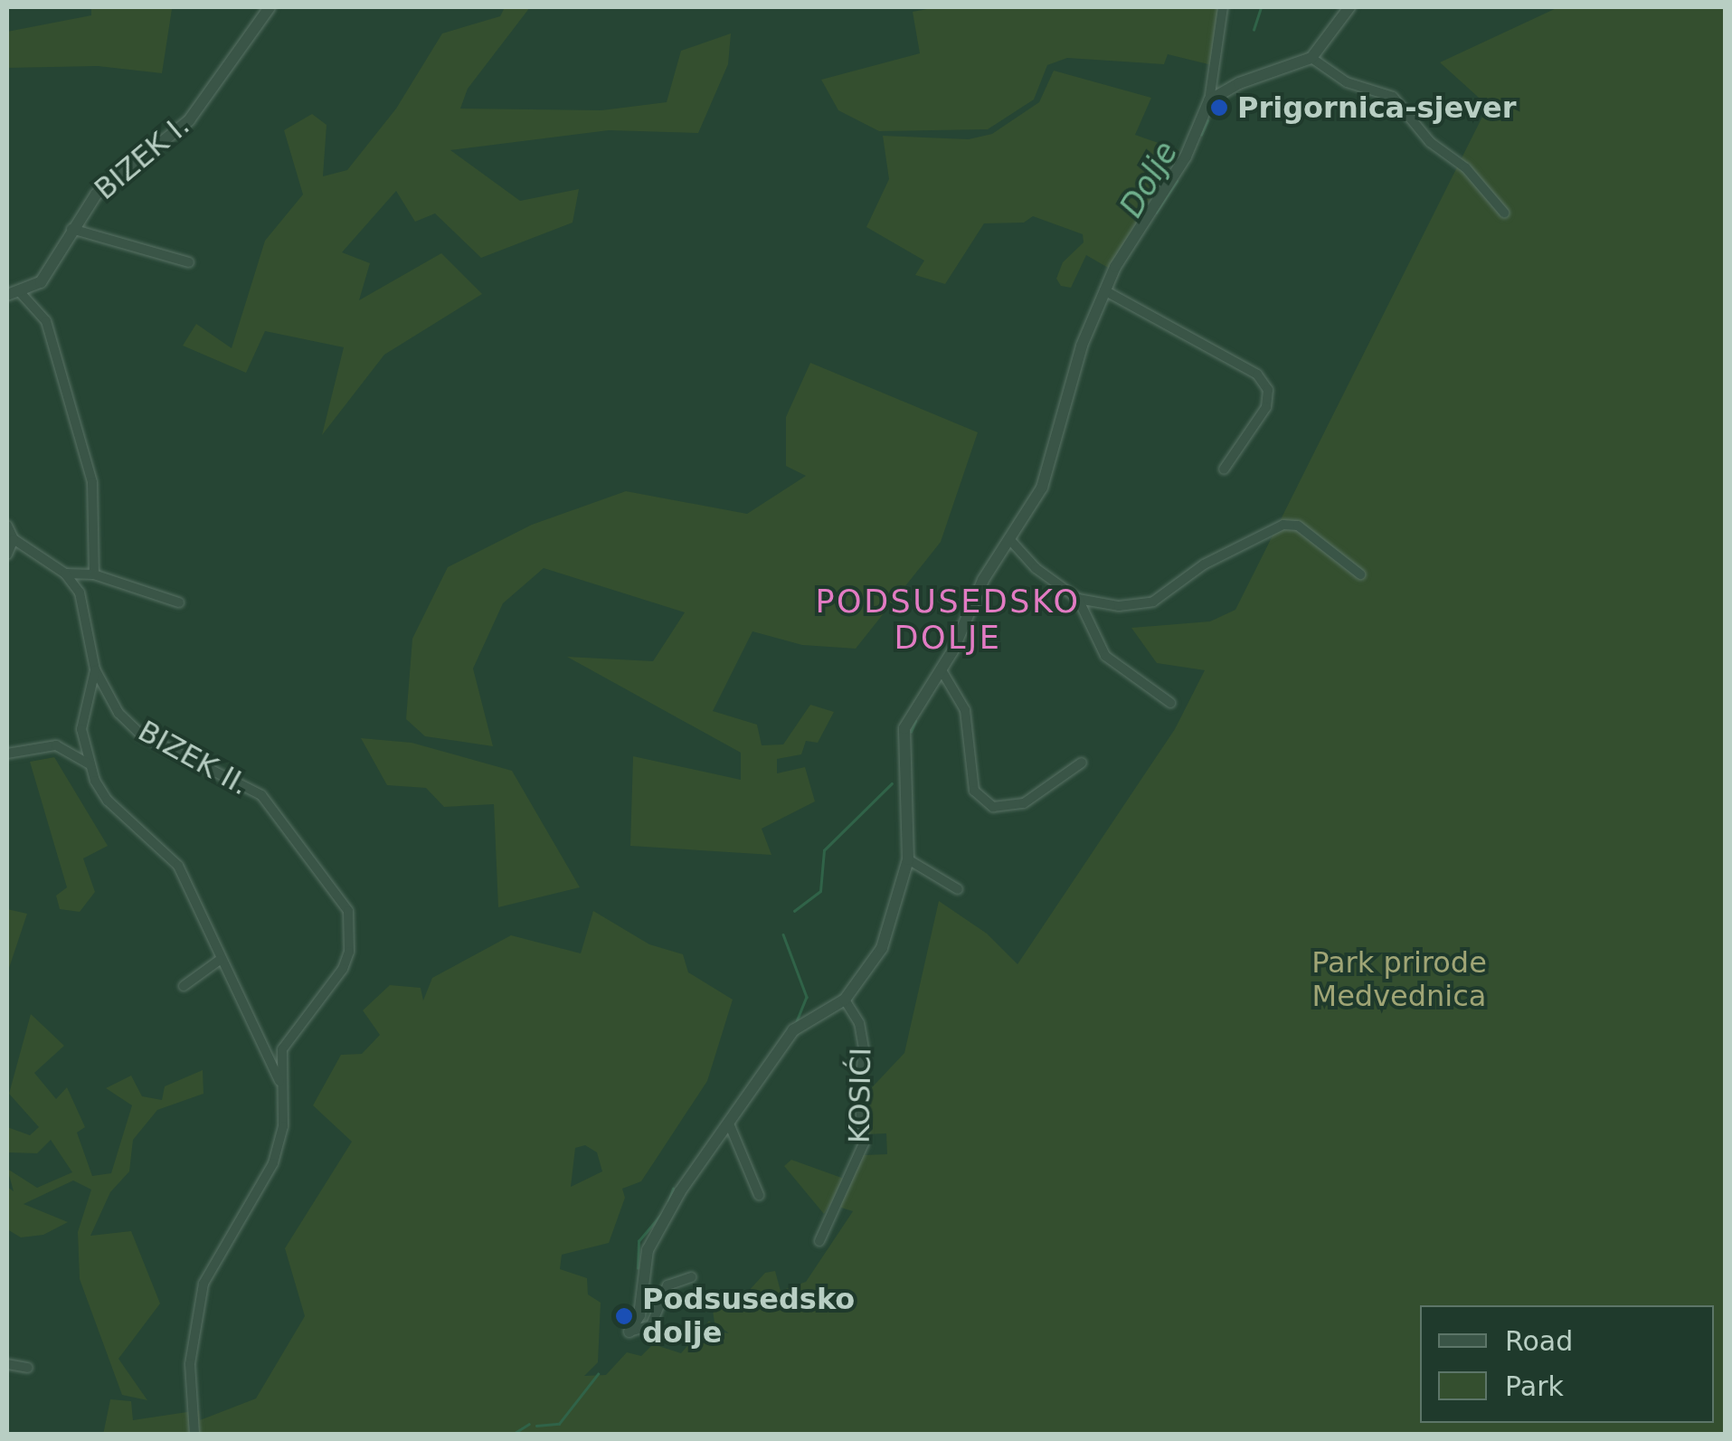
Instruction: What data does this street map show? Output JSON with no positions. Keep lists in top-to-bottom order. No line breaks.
{"streets":{"street":["BIZEK I.","BIZEK II.","KOSIĆI"]},"districts":["PODSUSEDSKO DOLJE"],"water":["Dolje"],"parks":["Park prirode Medvednica"],"places":["Prigornica-sjever","Podsusedsko dolje"],"legend":["Road","Park"]}
